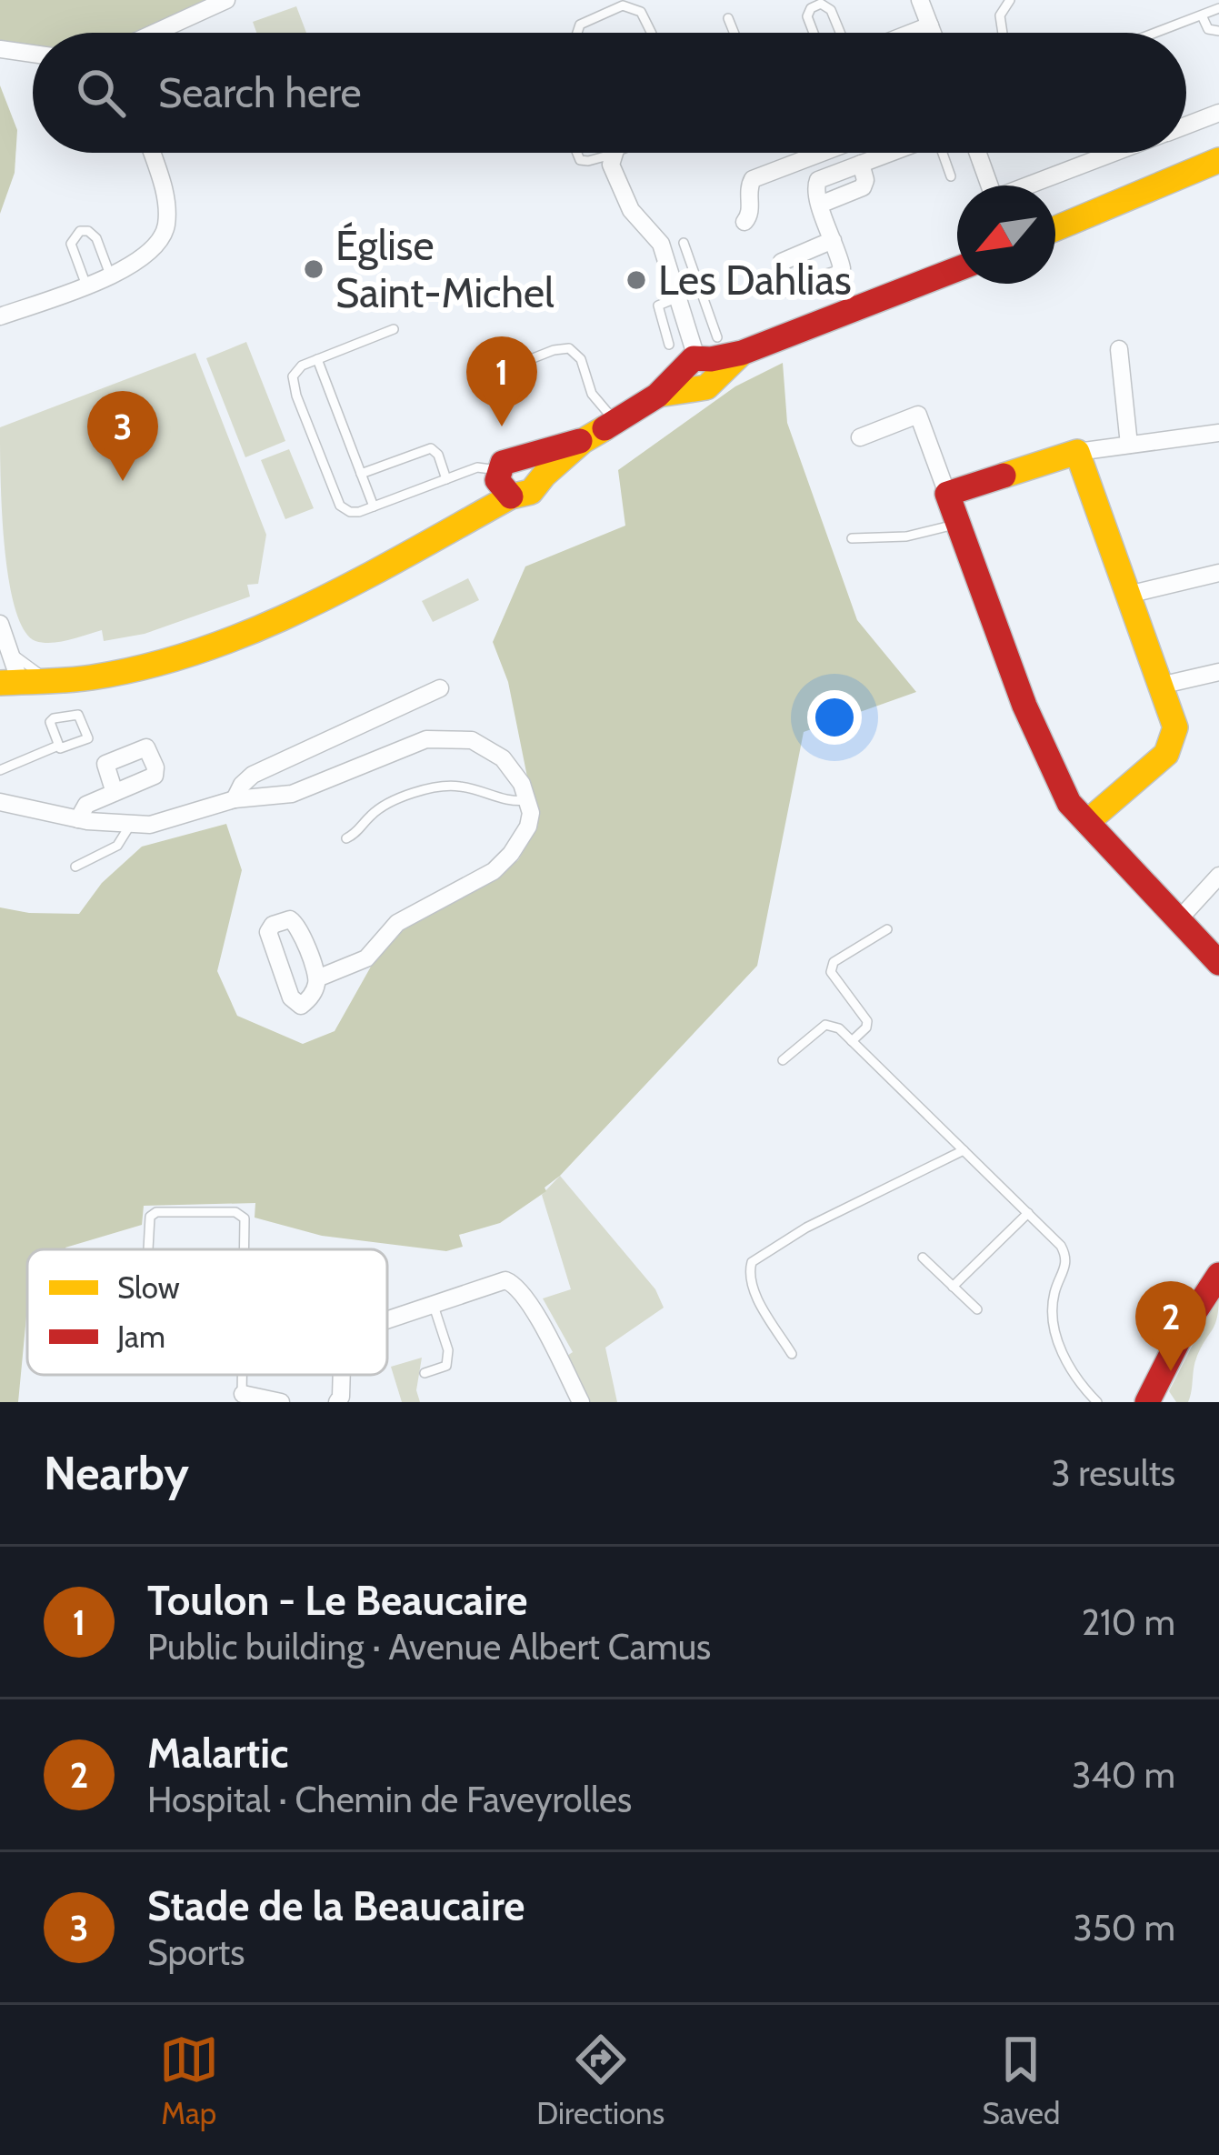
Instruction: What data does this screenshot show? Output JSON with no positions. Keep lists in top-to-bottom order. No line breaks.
{"places":["Église Saint-Michel","Les Dahlias"],"legend":["Slow","Jam"],"north":"bottom left","page":{"search":"Search here","pins":["1","3","2"],"heading":["Nearby","3 results"],"list":[{"mark":"1","name":"Toulon - Le Beaucaire","note":"Public building · Avenue Albert Camus","value":"210 m"},{"mark":"2","name":"Malartic","note":"Hospital · Chemin de Faveyrolles","value":"340 m"},{"mark":"3","name":"Stade de la Beaucaire","note":"Sports","value":"350 m"}],"nav":["Map","Directions","Saved"]}}
